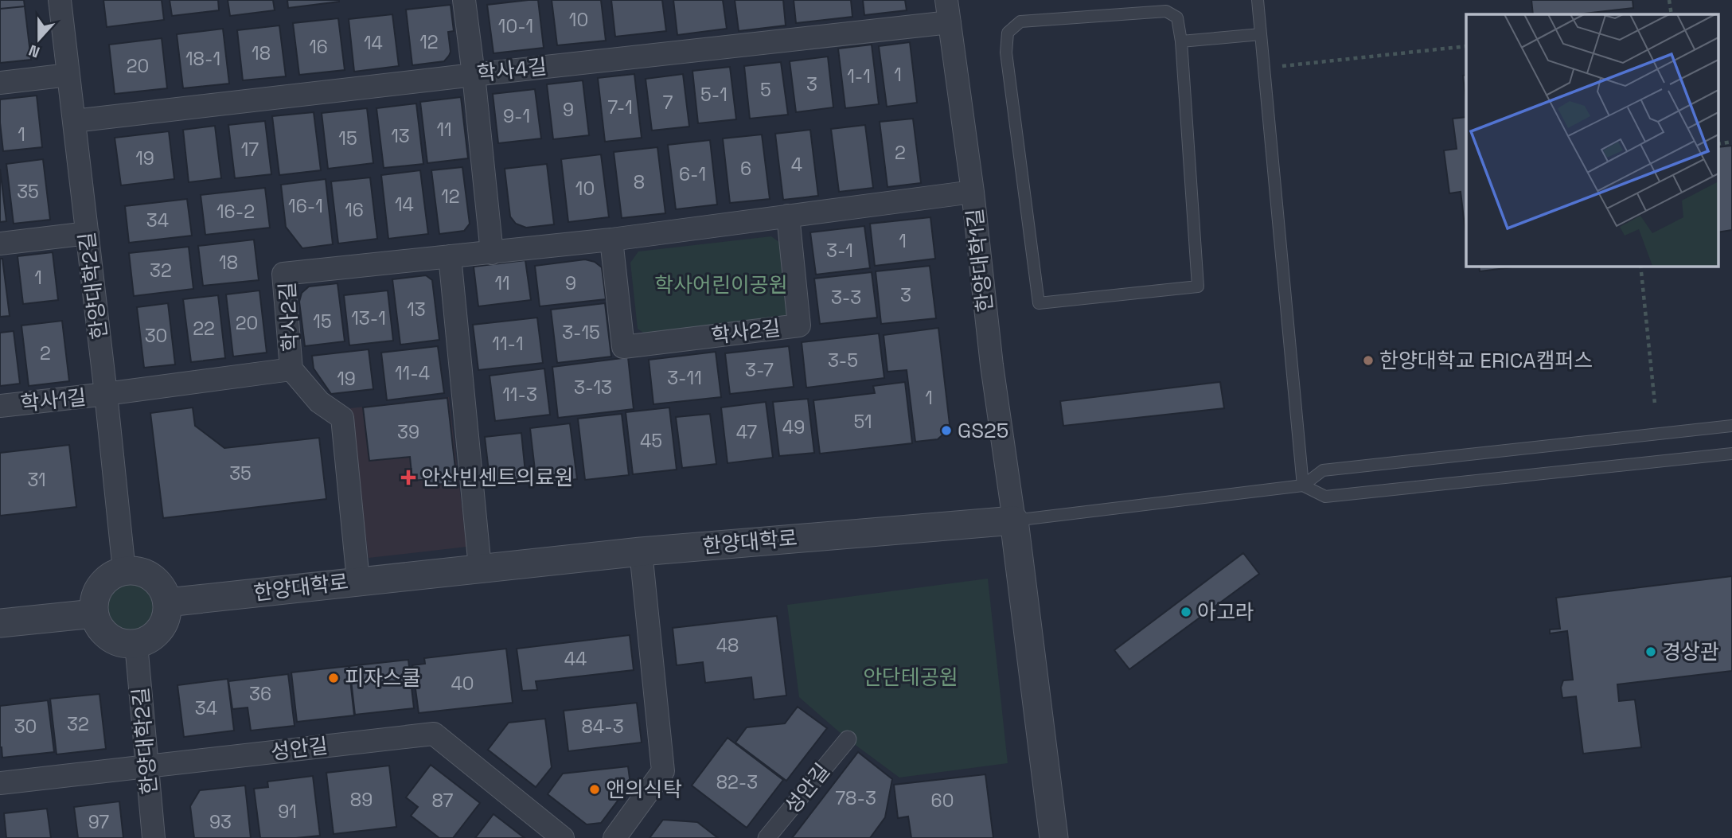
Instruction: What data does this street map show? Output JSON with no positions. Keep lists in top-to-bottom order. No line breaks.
{"streets":{"street":["학사4길","한양대학1길","한양대학2길","학사2길","학사1길","한양대학로","성안길"]},"crossings":[["학사4길","한양대학1길"],["학사4길","한양대학2길"],["한양대학1길","학사2길"],["한양대학1길","한양대학로"],["한양대학2길","학사2길"],["한양대학2길","학사1길"],["한양대학2길","한양대학로"],["한양대학2길","성안길"],["학사2길","학사1길"]],"parks":["학사어린이공원","안단테공원"],"places":{"other":["한양대학교 ERICA캠퍼스","GS25","아고라","경상관","피자스쿨","앤의식탁"],"health":["안산빈센트의료원"]},"house_numbers":["10","10-1","12","14","16","18","18-1","20","1","1-1","3","5","5-1","7","7-1","9","9-1","11","1","13","15","17","2","19","4","6","6-1","8","10","35","12","14","16-1","16","16-2","34","1","3-1","18","32","1","11","9","3","3-3","13","13-1","15","20","22","3-15","30","11-1","2","3-5","3-7","11-4","3-11","19","3-13","11-3","1","51","49","39","47","45","35","31","48","44","40","36","34","32","30","84-3","82-3","78-3","89","87","60","91","97","93"],"north":"bottom"}
